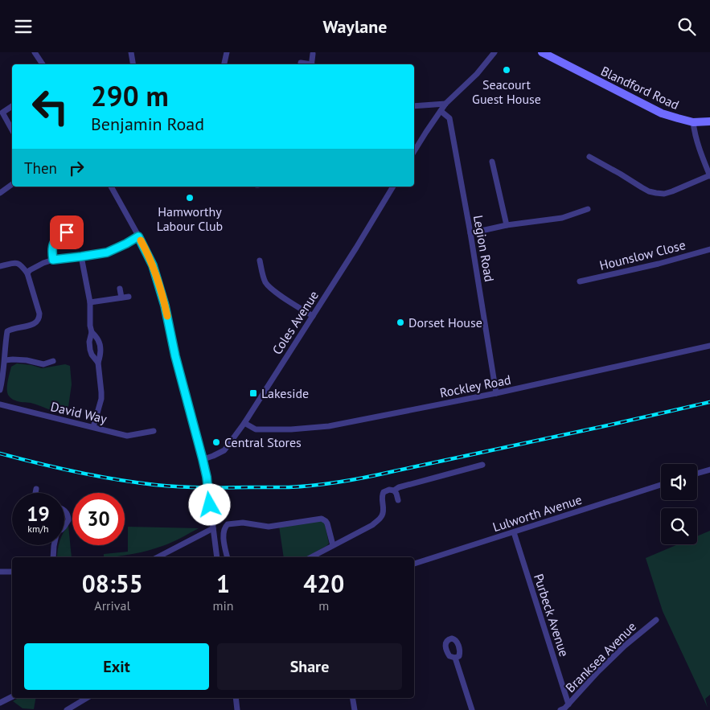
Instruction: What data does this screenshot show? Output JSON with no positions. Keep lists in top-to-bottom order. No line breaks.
{"streets":{"main road":["Blandford Road"],"street":["Legion Road","Hounslow Close","Coles Avenue","Rockley Road","David Way","Lulworth Avenue","Purbeck Avenue","Branksea Avenue"]},"crossings":[["Legion Road","Rockley Road"],["Coles Avenue","Rockley Road"],["Lulworth Avenue","Purbeck Avenue"],["Purbeck Avenue","Branksea Avenue"]],"places":{"other":["Seacourt Guest House","Hamworthy Labour Club","Dorset House","Central Stores"],"transit":["Lakeside"]},"page":{"header":"Waylane","turn":["290 m","Benjamin Road"],"then":"Then","speed":"19 km/h","limit":"30","eta":["08:55","Arrival","1","min","420","m"],"buttons":["Exit","Share"]}}
